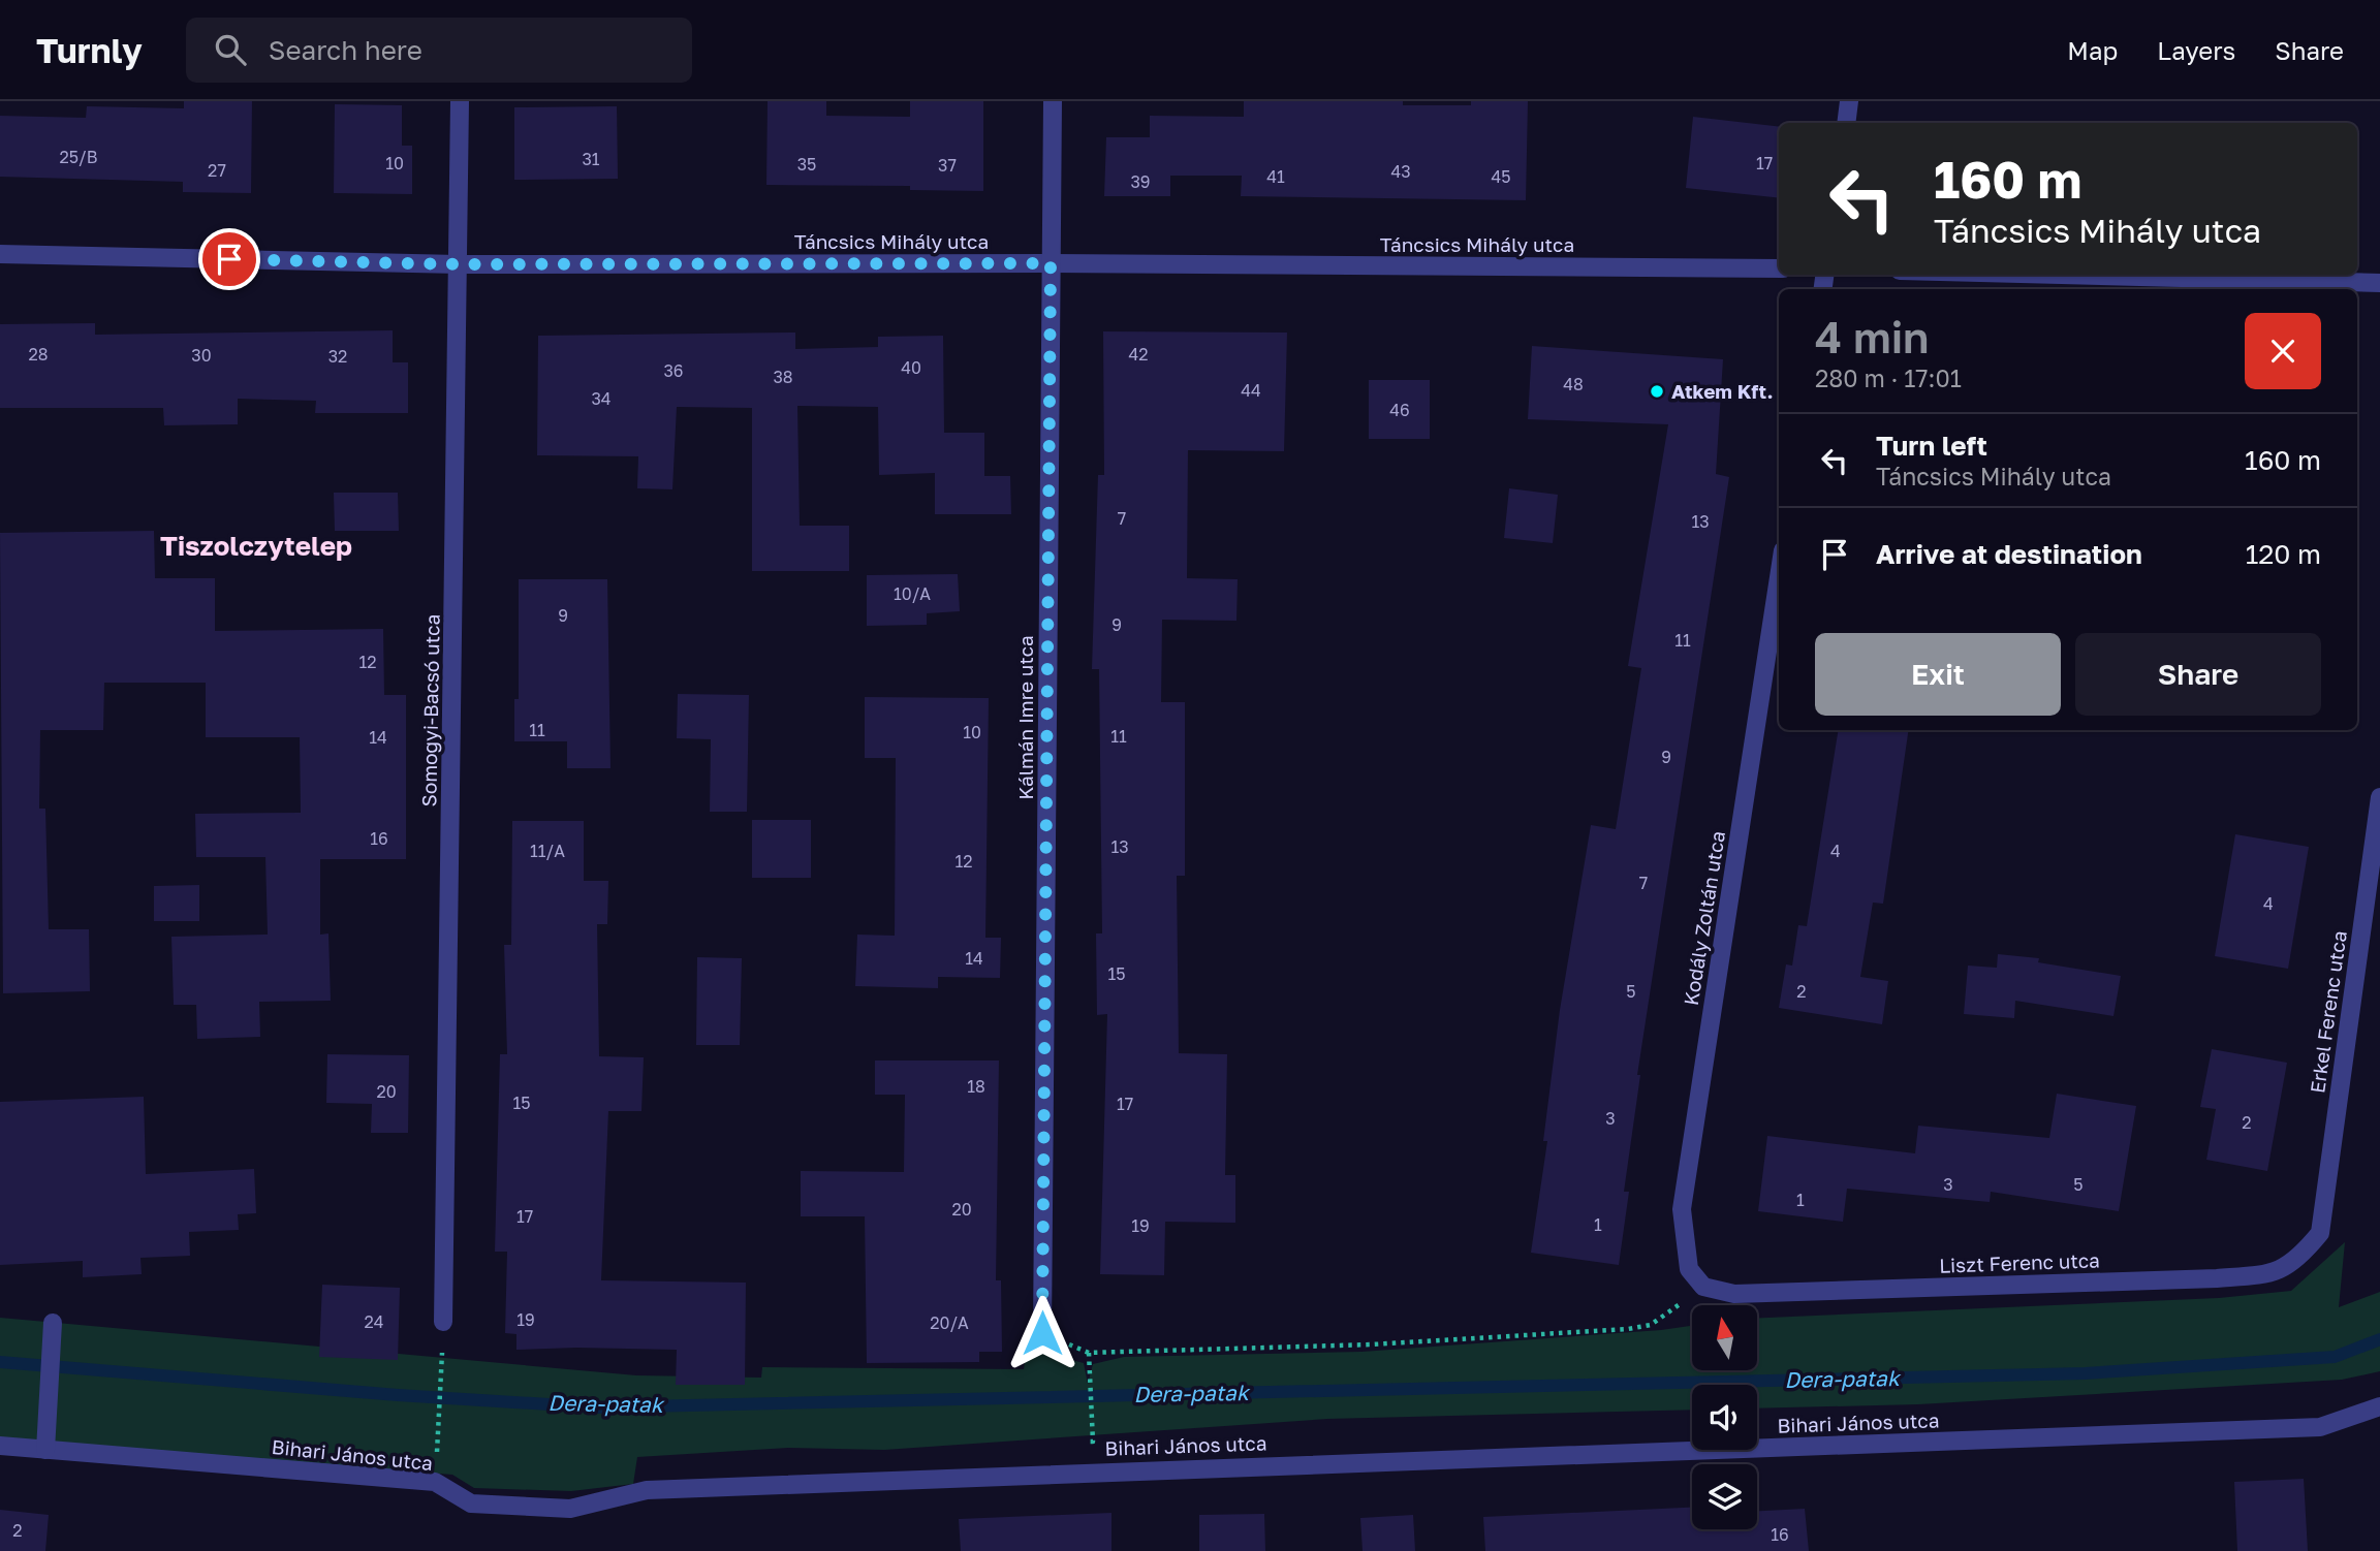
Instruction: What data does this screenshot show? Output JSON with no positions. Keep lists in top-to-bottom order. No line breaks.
{"streets":{"street":["Táncsics Mihály utca","Somogyi-Bacsó utca","Kálmán Imre utca","Kodály Zoltán utca","Erkel Ferenc utca","Liszt Ferenc utca","Bihari János utca"]},"crossings":[["Táncsics Mihály utca","Somogyi-Bacsó utca"],["Táncsics Mihály utca","Kálmán Imre utca"],["Kodály Zoltán utca","Liszt Ferenc utca"],["Erkel Ferenc utca","Liszt Ferenc utca"]],"districts":["Tiszolczytelep"],"water":["Dera-patak"],"places":["Atkem Kft."],"house_numbers":["25/B","31","10","17","35","37","27","43","41","45","39","28","42","30","32","40","36","38","48","44","34","46","7","13","10/A","9","9","11","12","11","10","11","14","9","16","13","11/A","4","12","7","4","14","15","5","2","18","20","15","17","3","2","3","5","1","20","17","1","19","19","24","20/A","2","16"],"north":"top","page":{"header":"Turnly","search":"Search here","nav":["Map","Layers","Share"],"turn":["160 m","Táncsics Mihály utca"],"heading":["4 min","280 m · 17:01"],"list":[{"name":"Turn left","note":"Táncsics Mihály utca","value":"160 m"},{"name":"Arrive at destination","value":"120 m"}],"buttons":["Exit","Share"]}}
